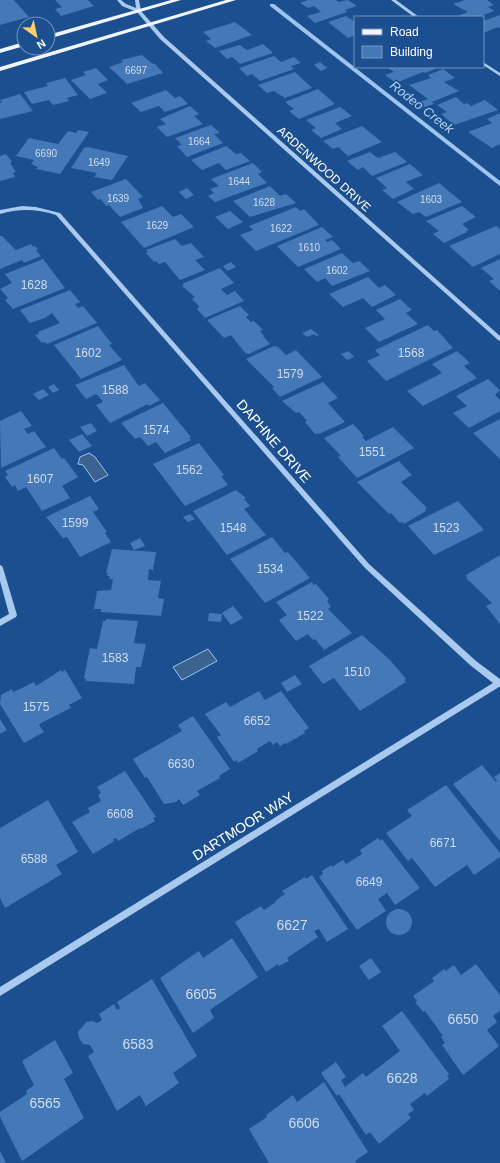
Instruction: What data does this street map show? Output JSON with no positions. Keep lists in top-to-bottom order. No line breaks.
{"streets":{"street":["ARDENWOOD DRIVE","DAPHNE DRIVE","DARTMOOR WAY"]},"crossings":[["DAPHNE DRIVE","DARTMOOR WAY"]],"water":["Rodeo Creek"],"house_numbers":["6697","1664","6690","1649","1644","1639","1603","1628","1629","1622","1610","1602","1628","1602","1568","1579","1588","1574","1551","1562","1607","1599","1548","1523","1534","1522","1583","1510","1575","6652","6630","6608","6671","6588","6649","6627","6605","6650","6583","6628","6565","6606"],"legend":["Road","Building"],"north":"bottom right"}
